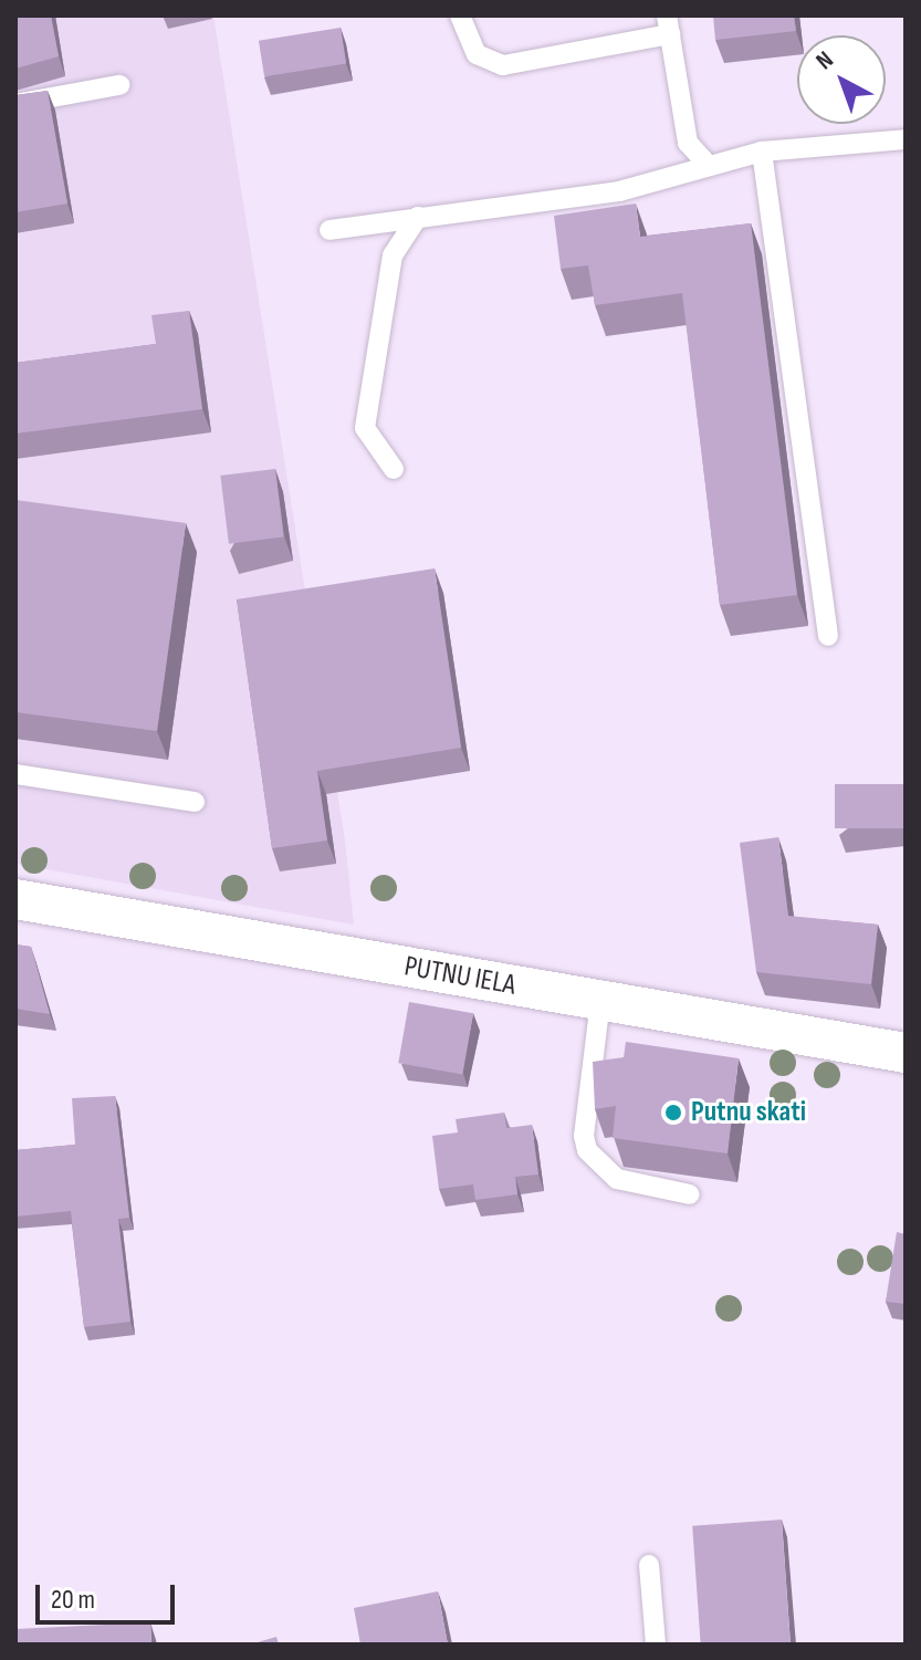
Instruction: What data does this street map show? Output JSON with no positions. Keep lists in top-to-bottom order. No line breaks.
{"streets":{"street":["PUTNU IELA"]},"places":["Putnu skati"],"scale_bar":"20 m","north":"top left"}
